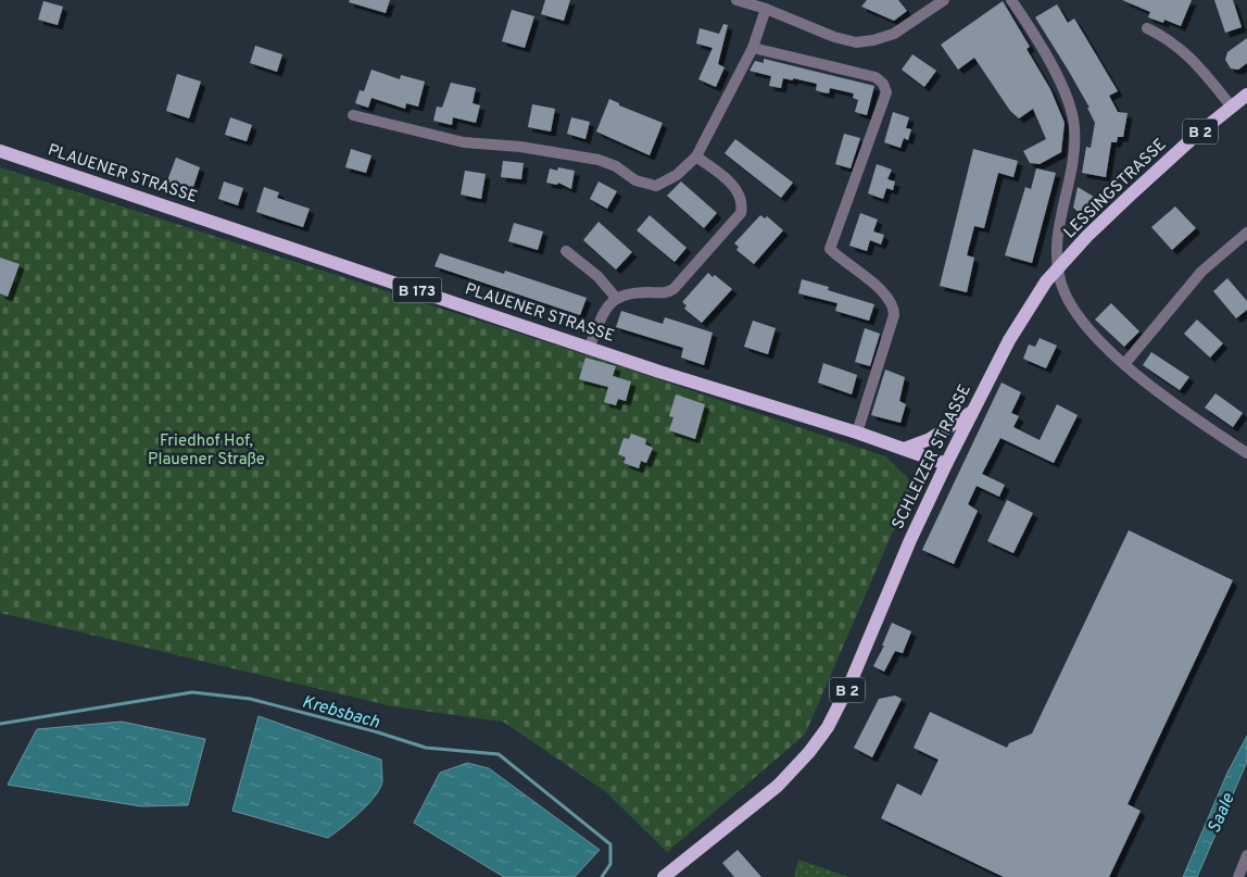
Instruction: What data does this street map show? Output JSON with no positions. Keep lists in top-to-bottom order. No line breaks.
{"streets":{"main road":["B 2","PLAUENER STRASSE","LESSINGSTRASSE","B 173","SCHLEIZER STRASSE"]},"crossings":[["PLAUENER STRASSE","SCHLEIZER STRASSE"],["LESSINGSTRASSE","SCHLEIZER STRASSE"]],"water":["Krebsbach","Saale"],"parks":["Friedhof Hof, Plauener Straße"]}
